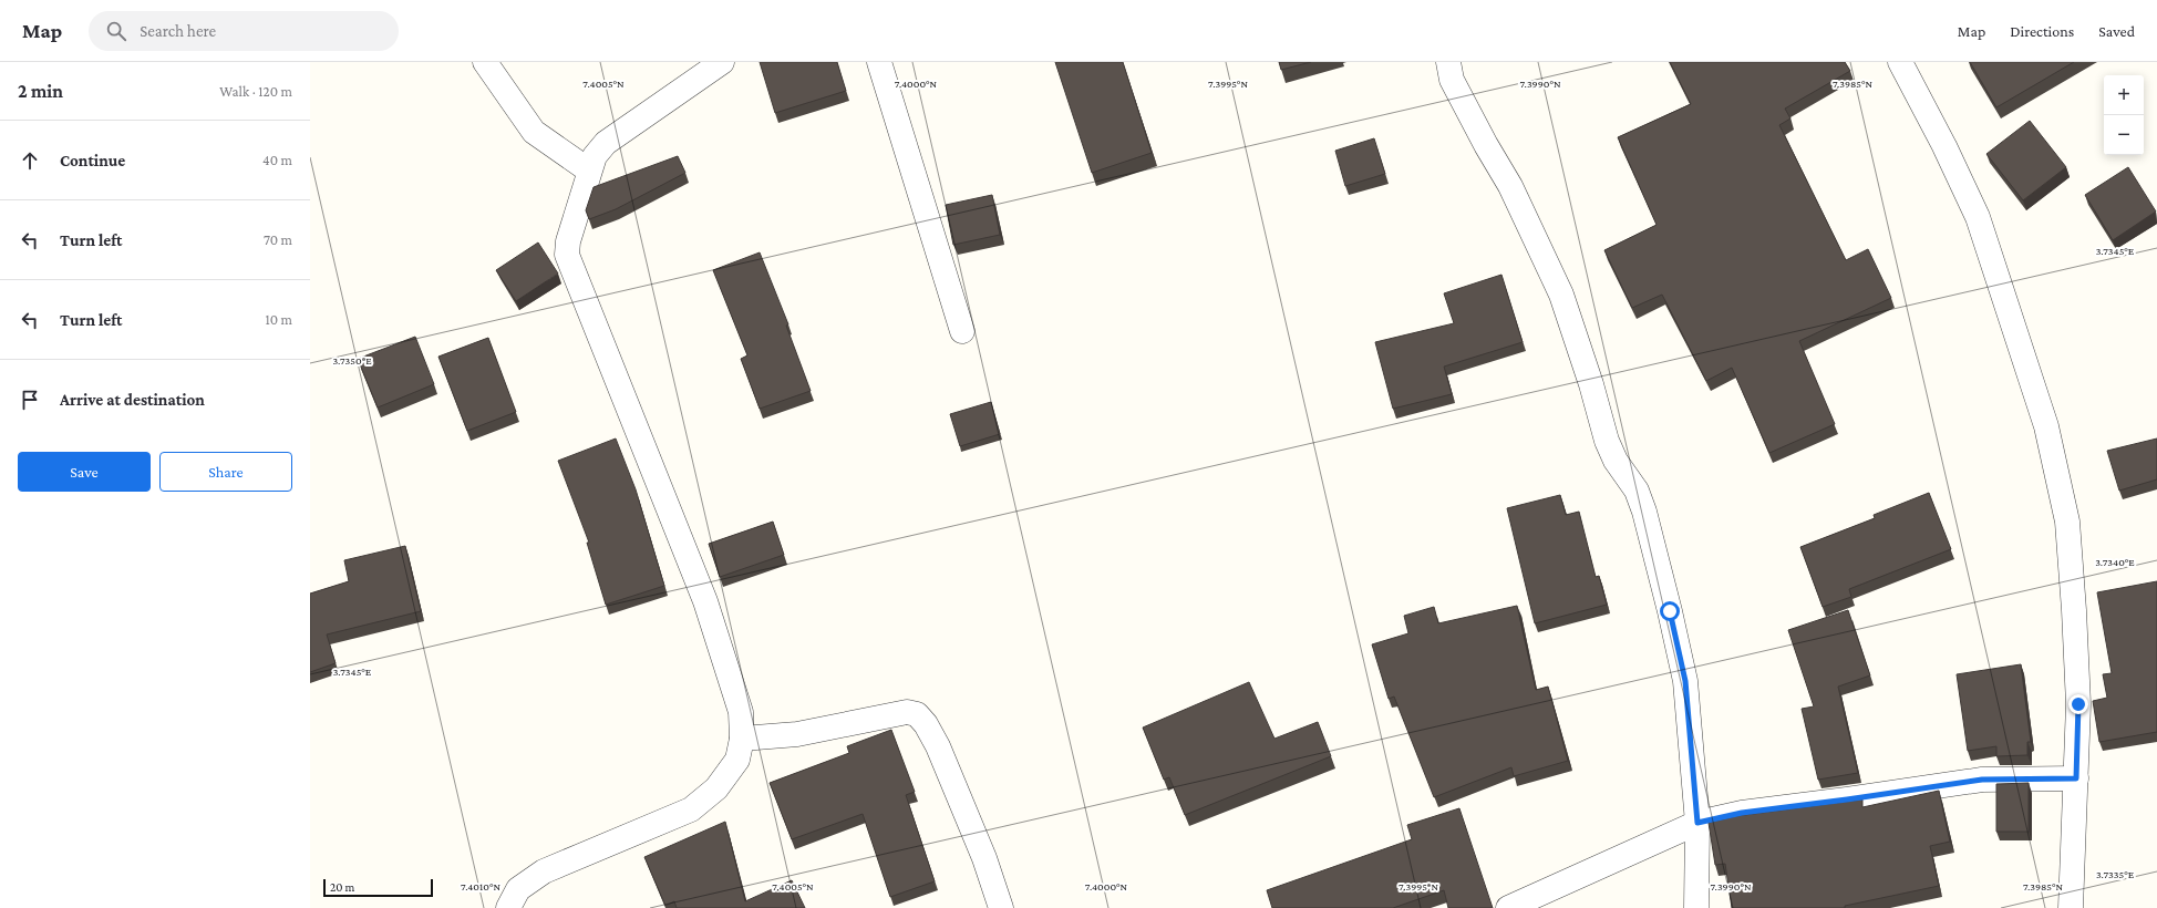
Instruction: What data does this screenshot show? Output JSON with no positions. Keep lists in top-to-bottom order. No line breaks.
{"scale_bar":"20 m","page":{"header":"Map","search":"Search here","nav":["Map","Directions","Saved"],"heading":["2 min","Walk · 120 m"],"map_buttons":["+","−"],"list":[["Continue","40 m"],["Turn left","70 m"],["Turn left","10 m"],"Arrive at destination"],"buttons":["Save","Share"],"scale":"20 m"},"coordinates":["7.4005°N","7.4000°N","7.3995°N","7.3990°N","7.3985°N","3.7345°E","3.7350°E","3.7340°E","3.7335°E","7.4010°N"]}
